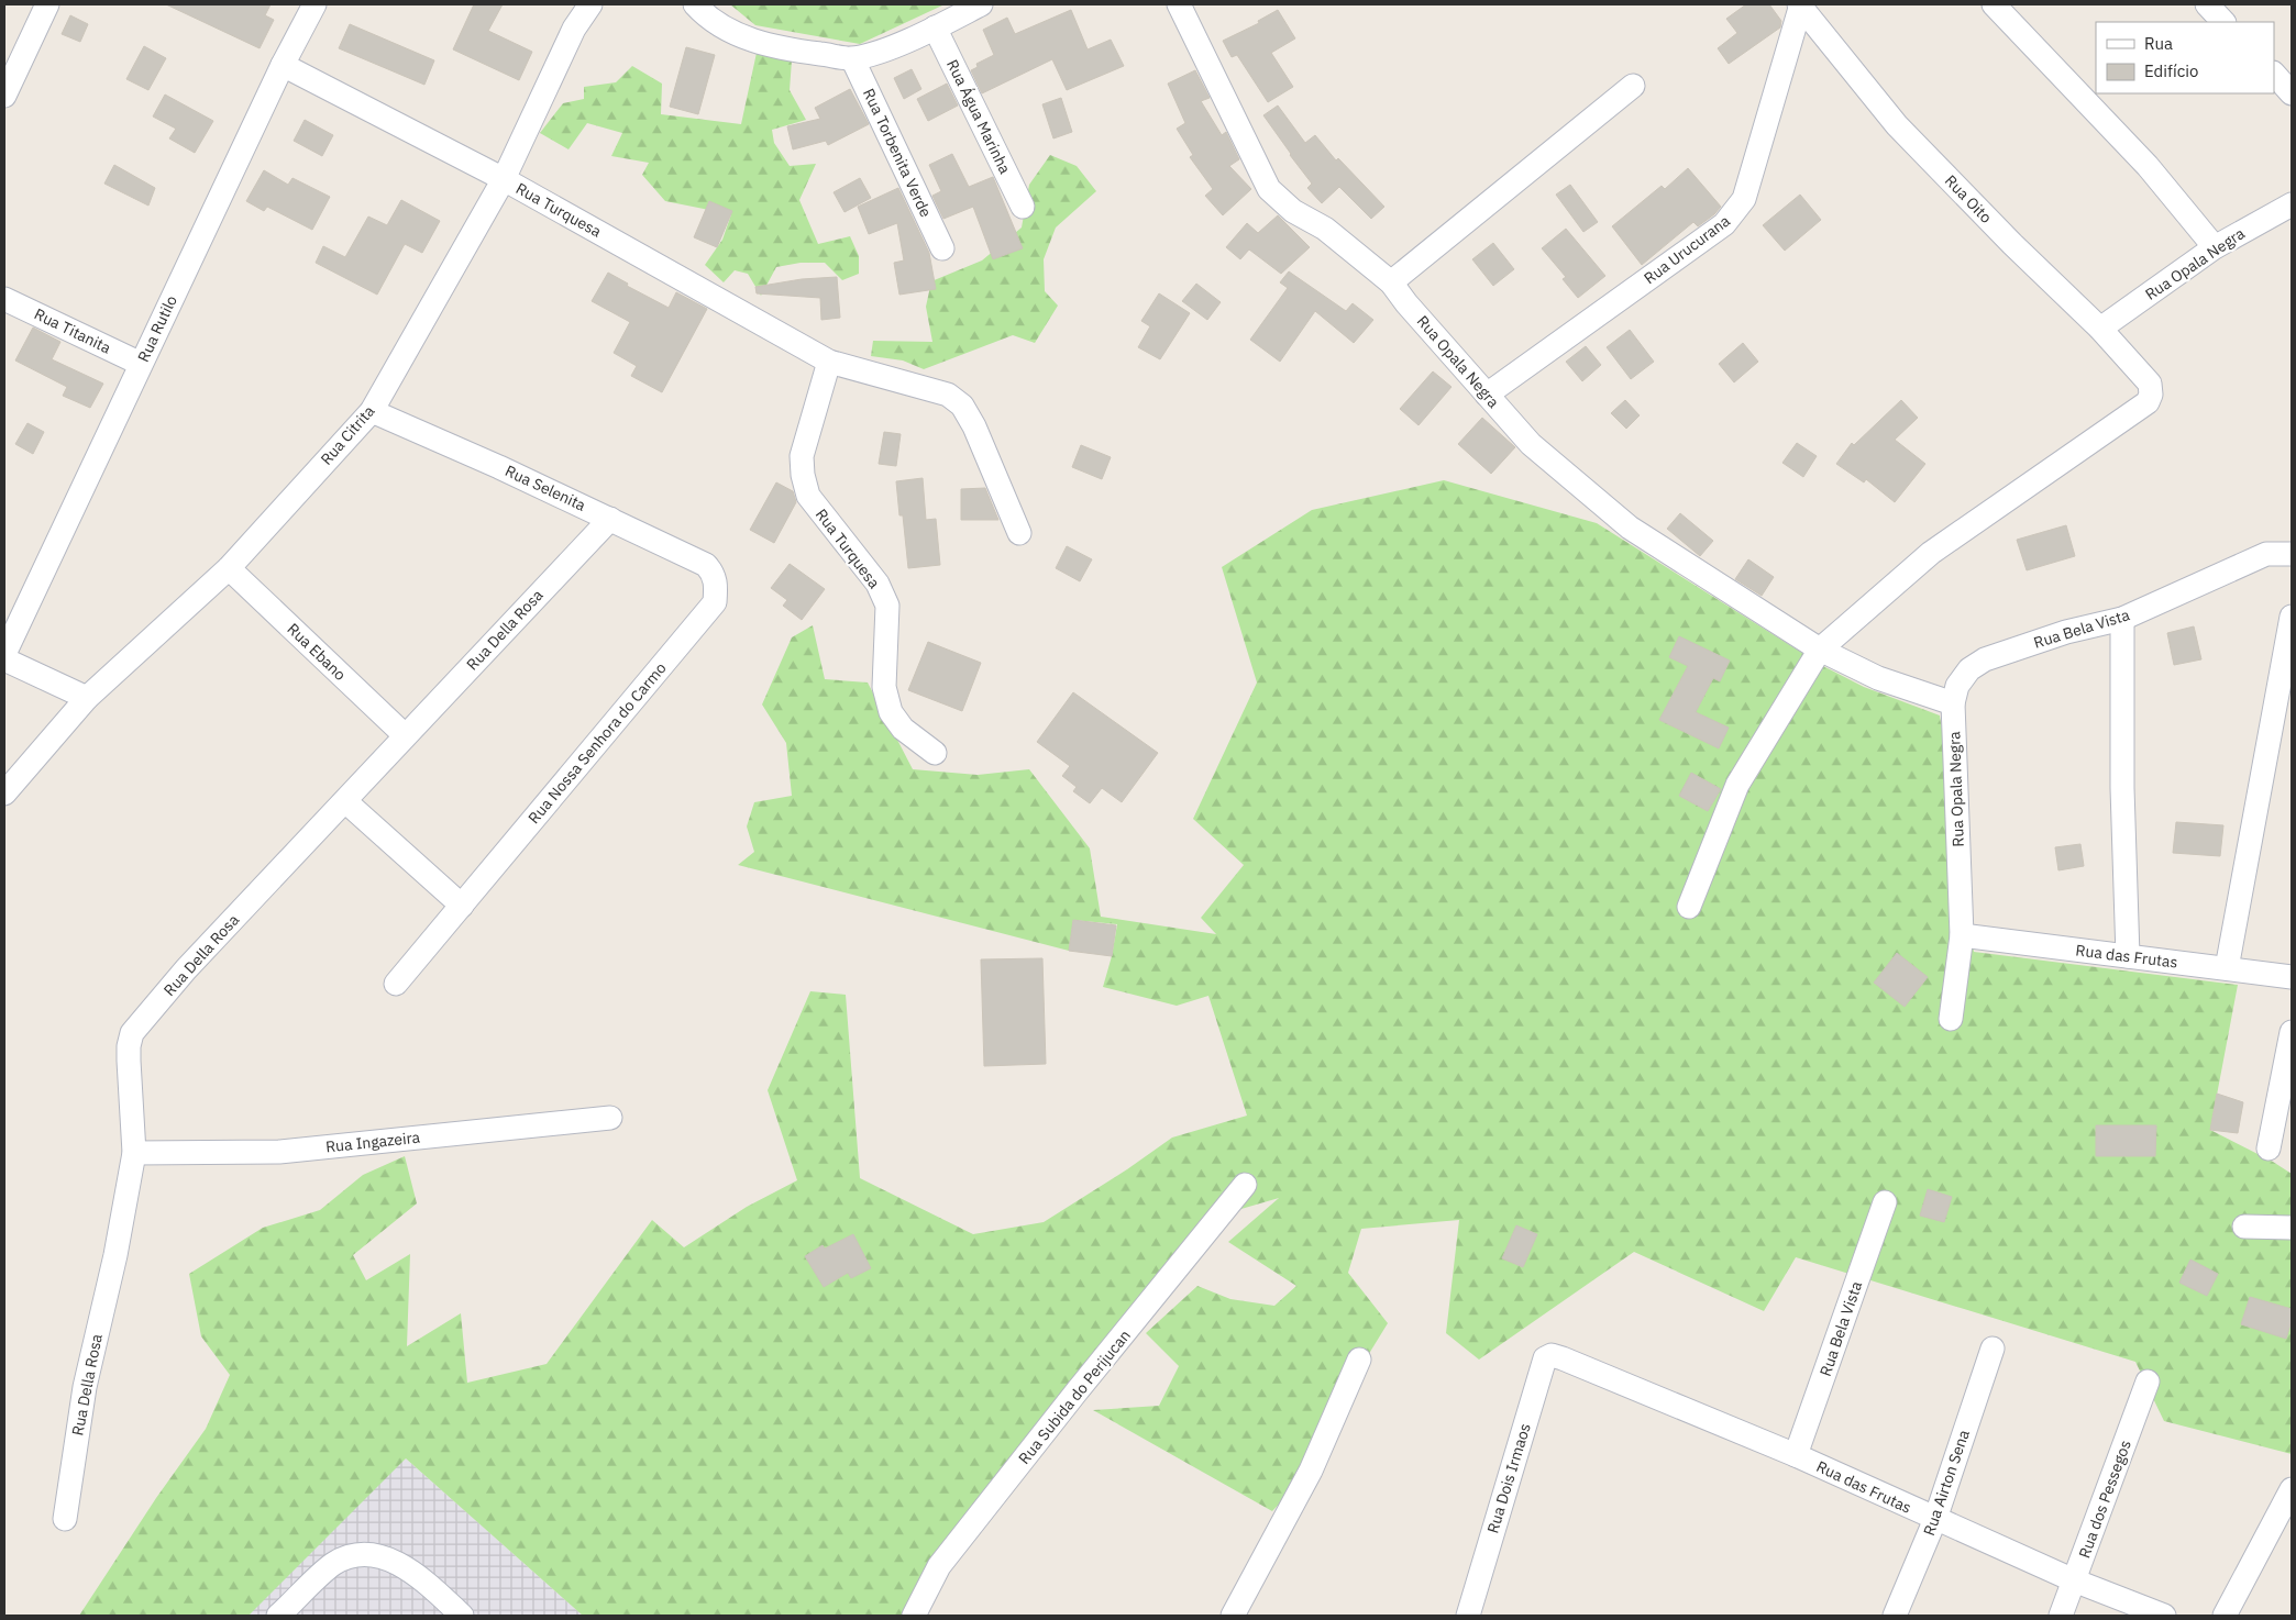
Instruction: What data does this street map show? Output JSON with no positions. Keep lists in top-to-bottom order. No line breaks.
{"streets":{"street":["Rua Água Marinha","Rua Torbenita Verde","Rua Oito","Rua Turquesa","Rua Urucurana","Rua Opala Negra","Rua Rutilo","Rua Titanita","Rua Citrita","Rua Selenita","Rua Bela Vista","Rua Della Rosa","Rua Ebano","Rua Nossa Senhora do Carmo","Rua das Frutas","Rua Ingazeira","Rua Subida do Perijucan","Rua Dois Irmaos","Rua Airton Sena","Rua dos Pessegos"]},"crossings":[["Rua Oito","Rua Urucurana"],["Rua Oito","Rua Opala Negra"],["Rua Turquesa","Rua Rutilo"],["Rua Turquesa","Rua Citrita"],["Rua Urucurana","Rua Opala Negra"],["Rua Opala Negra","Rua Bela Vista"],["Rua Opala Negra","Rua das Frutas"],["Rua Rutilo","Rua Titanita"],["Rua Citrita","Rua Selenita"],["Rua Citrita","Rua Ebano"],["Rua Selenita","Rua Della Rosa"],["Rua Selenita","Rua Nossa Senhora do Carmo"],["Rua Bela Vista","Rua das Frutas"],["Rua Della Rosa","Rua Ebano"],["Rua Della Rosa","Rua Ingazeira"],["Rua das Frutas","Rua Dois Irmaos"],["Rua das Frutas","Rua Airton Sena"],["Rua das Frutas","Rua dos Pessegos"]],"legend":["Rua","Edifício"]}
